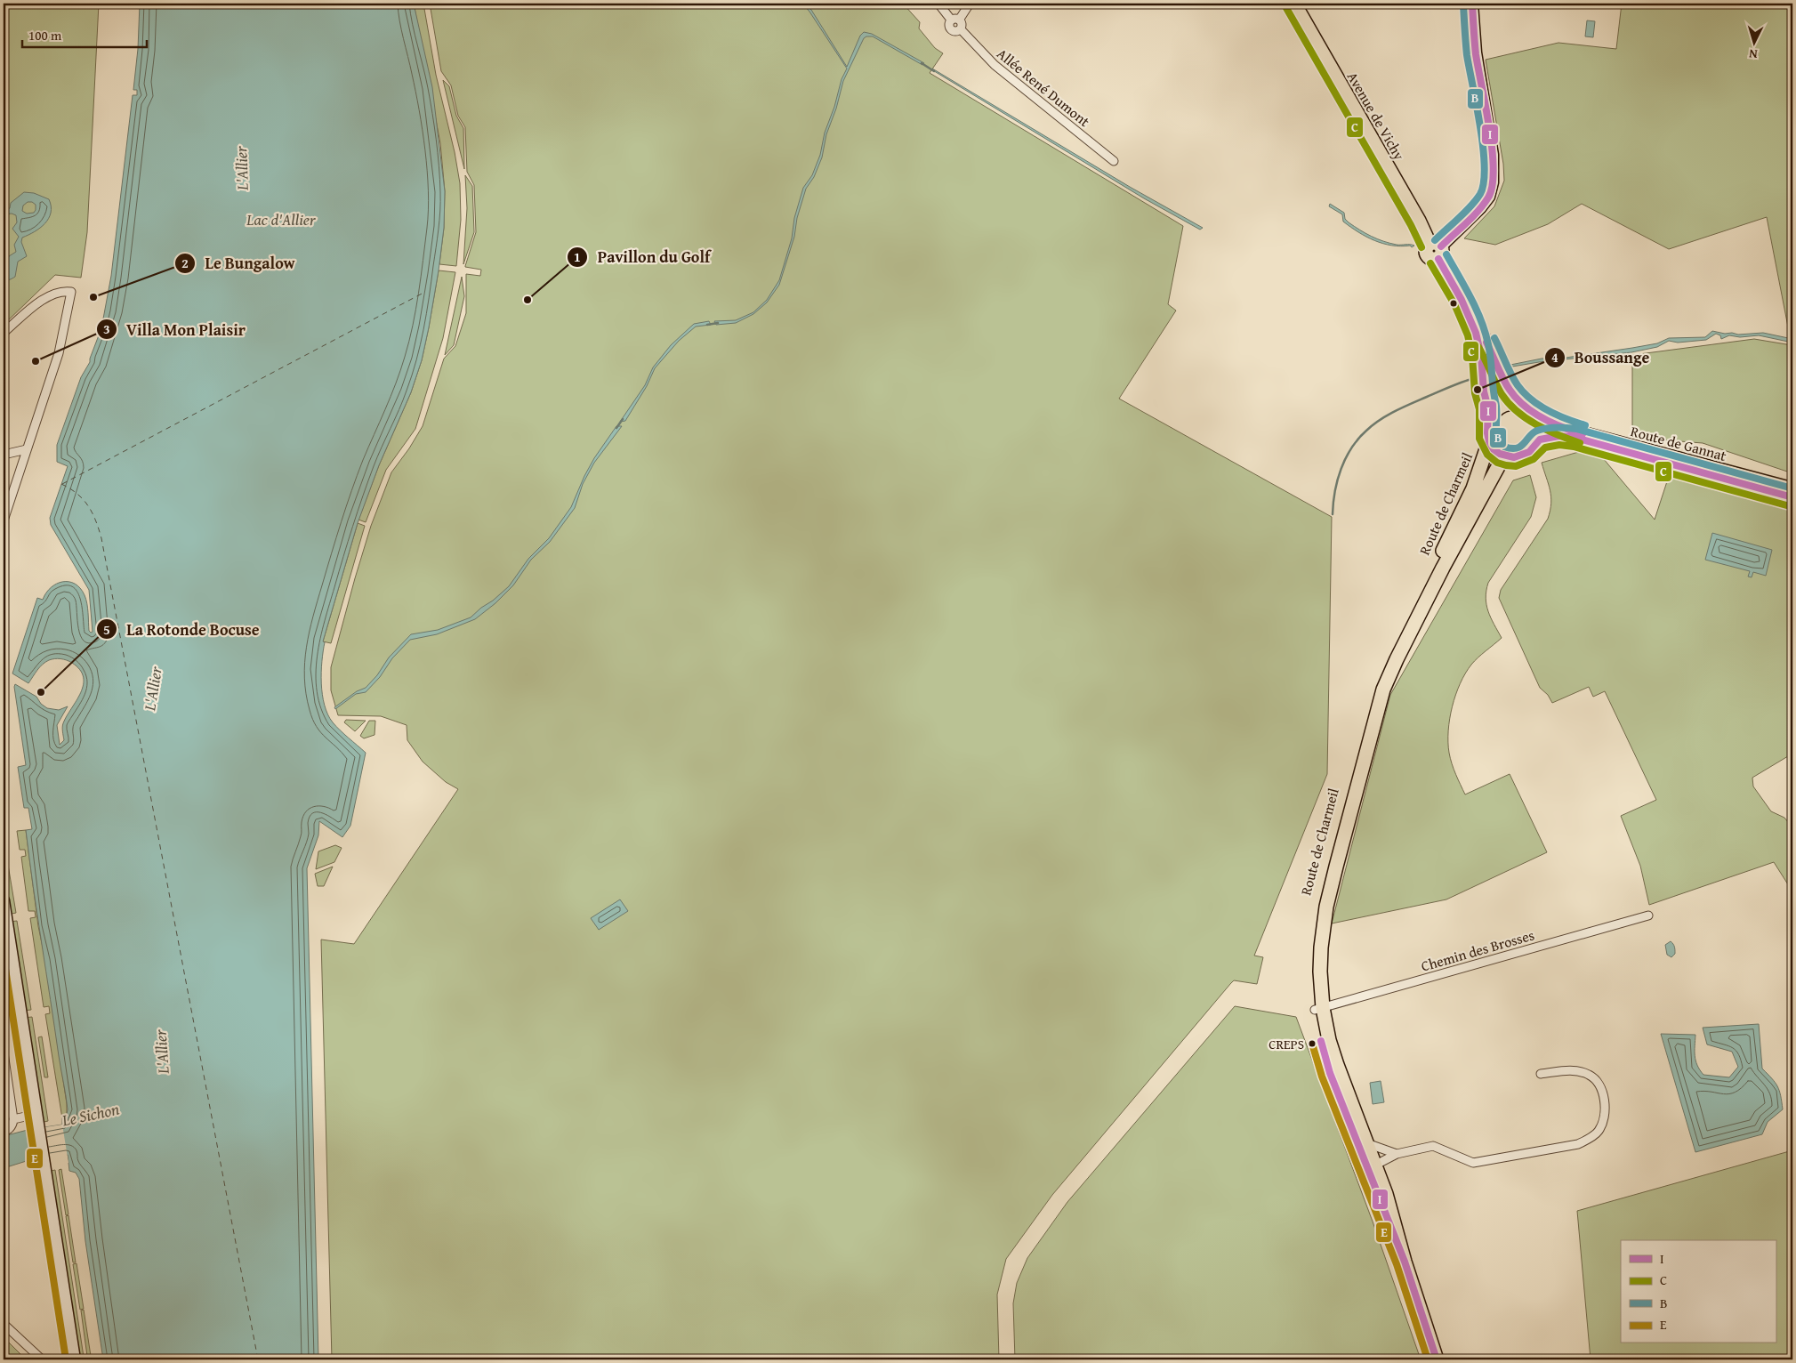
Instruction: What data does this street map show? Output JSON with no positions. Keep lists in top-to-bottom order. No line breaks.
{"streets":{"main road":["Avenue de Vichy","Route de Gannat","Route de Charmeil"],"street":["Allée René Dumont","Chemin des Brosses"]},"crossings":[["Avenue de Vichy","Route de Gannat"],["Avenue de Vichy","Route de Charmeil"],["Route de Gannat","Route de Charmeil"],["Route de Charmeil","Chemin des Brosses"]],"water":["L'Allier","Lac d'Allier","Le Sichon"],"places":["Le Bungalow","Pavillon du Golf","Villa Mon Plaisir","Boussange","La Rotonde Bocuse","CREPS"],"lines":["transit line I","transit line B","transit line C","transit line E"],"legend":["I","C","B","E"],"scale_bar":"100 m","north":"bottom"}
